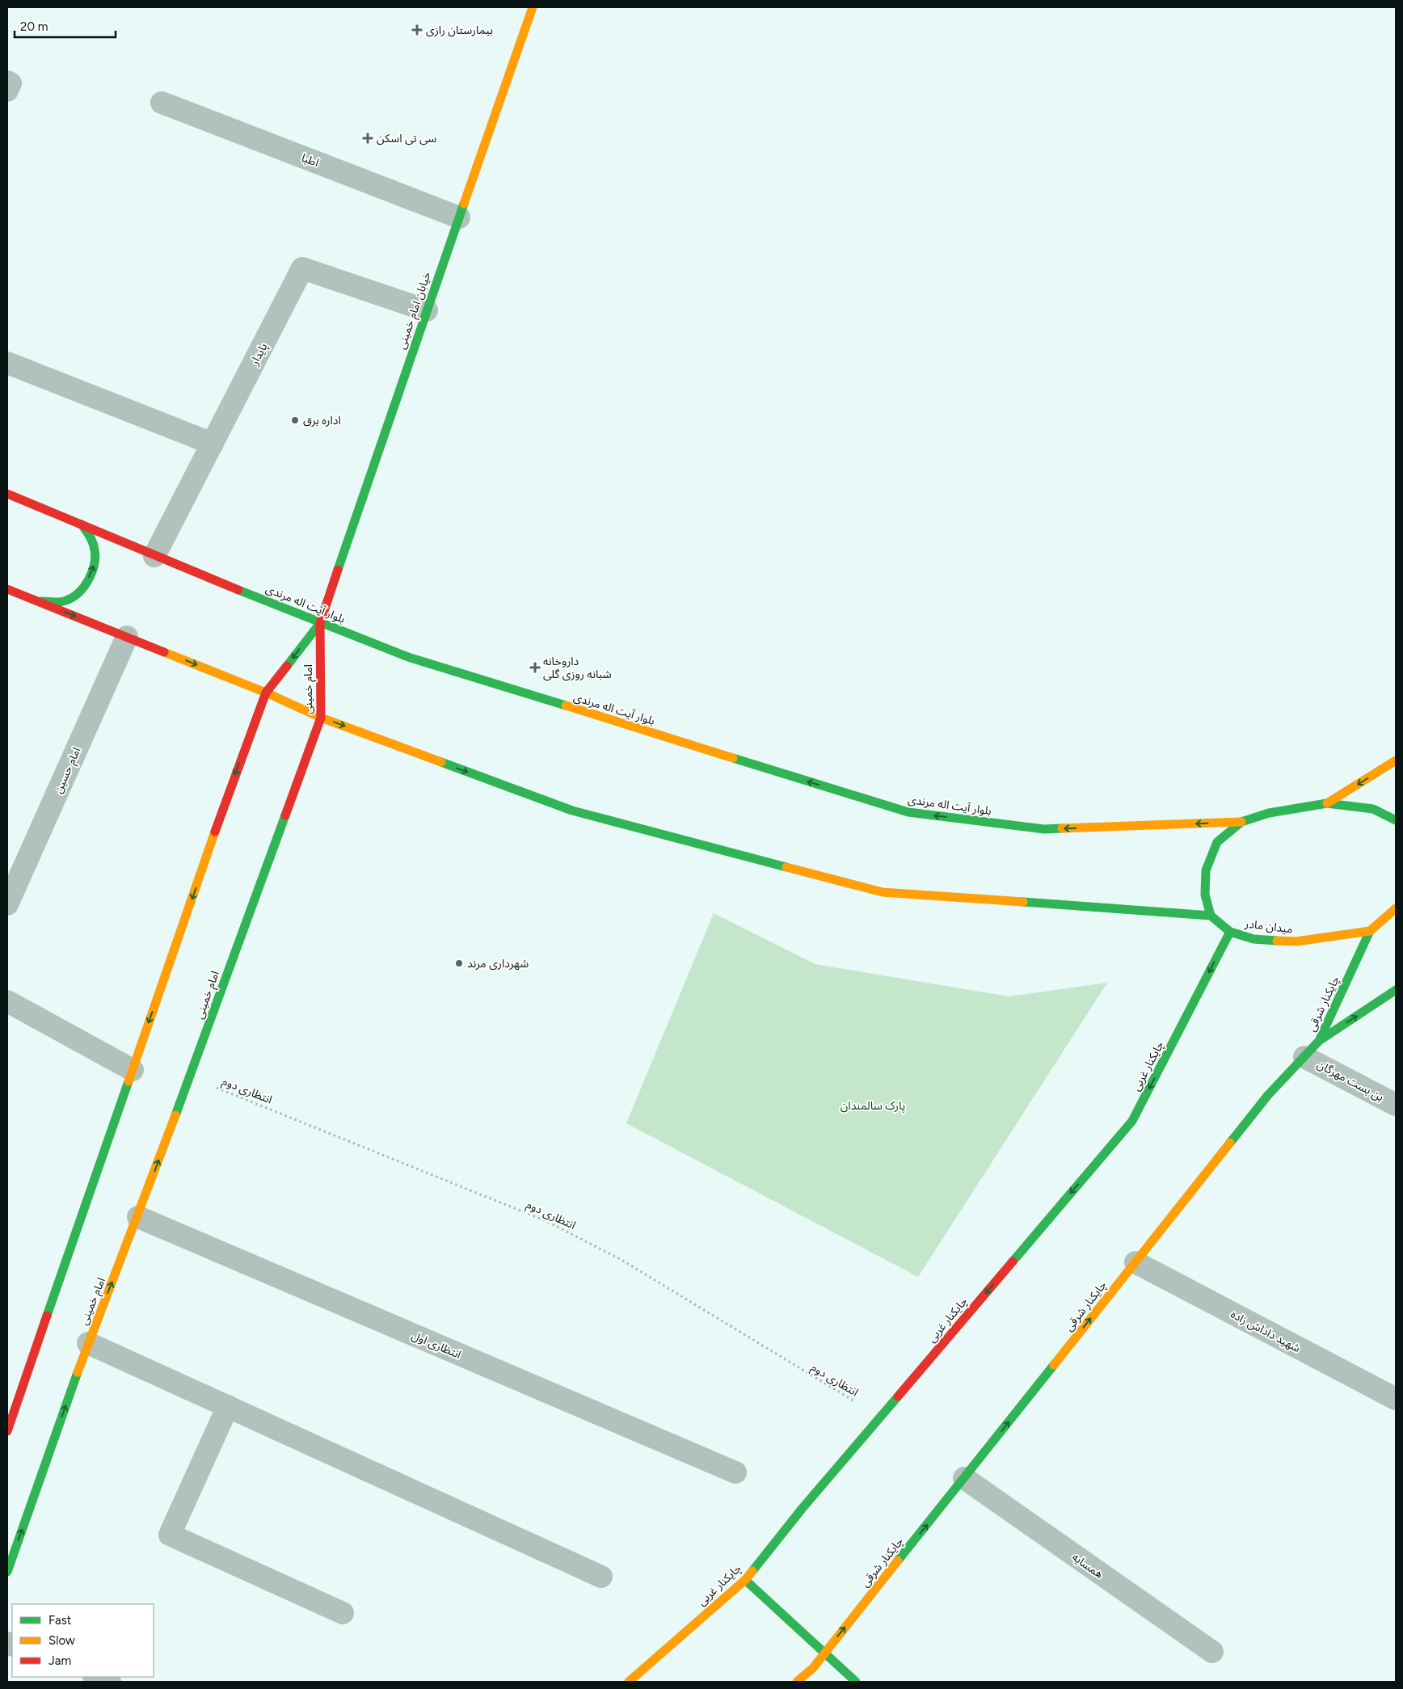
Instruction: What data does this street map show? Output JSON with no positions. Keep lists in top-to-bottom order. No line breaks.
{"streets":{"main road":["خیابان امام خمینی","بلوار آیت اله مرندی","امام خمینی","میدان مادر","چایکنار شرقی","چایکنار غربی"],"street":["اطبا","پایدار","امام حسین","بن بست مهرگان","شهید داداش زاده","انتظاری اول","همسایه"],"path":["انتظاری دوم"]},"crossings":[["اطبا","خیابان امام خمینی"],["خیابان امام خمینی","پایدار"],["خیابان امام خمینی","بلوار آیت اله مرندی"],["خیابان امام خمینی","امام خمینی"],["پایدار","بلوار آیت اله مرندی"],["بلوار آیت اله مرندی","امام خمینی"],["امام خمینی","انتظاری دوم"],["امام خمینی","انتظاری اول"],["میدان مادر","چایکنار شرقی"],["میدان مادر","چایکنار غربی"],["چایکنار شرقی","بن بست مهرگان"],["چایکنار شرقی","شهید داداش زاده"],["چایکنار شرقی","همسایه"],["چایکنار غربی","انتظاری دوم"]],"one_way":["بلوار آیت اله مرندی","چایکنار شرقی","چایکنار غربی"],"parks":["پارک سالمندان"],"places":{"health":["بیمارستان رازی","سی تی اسکن","داروخانه شبانه روزی گلی"],"other":["اداره برق","شهرداری مرند"]},"legend":["Fast","Slow","Jam"],"scale_bar":"20 m"}
